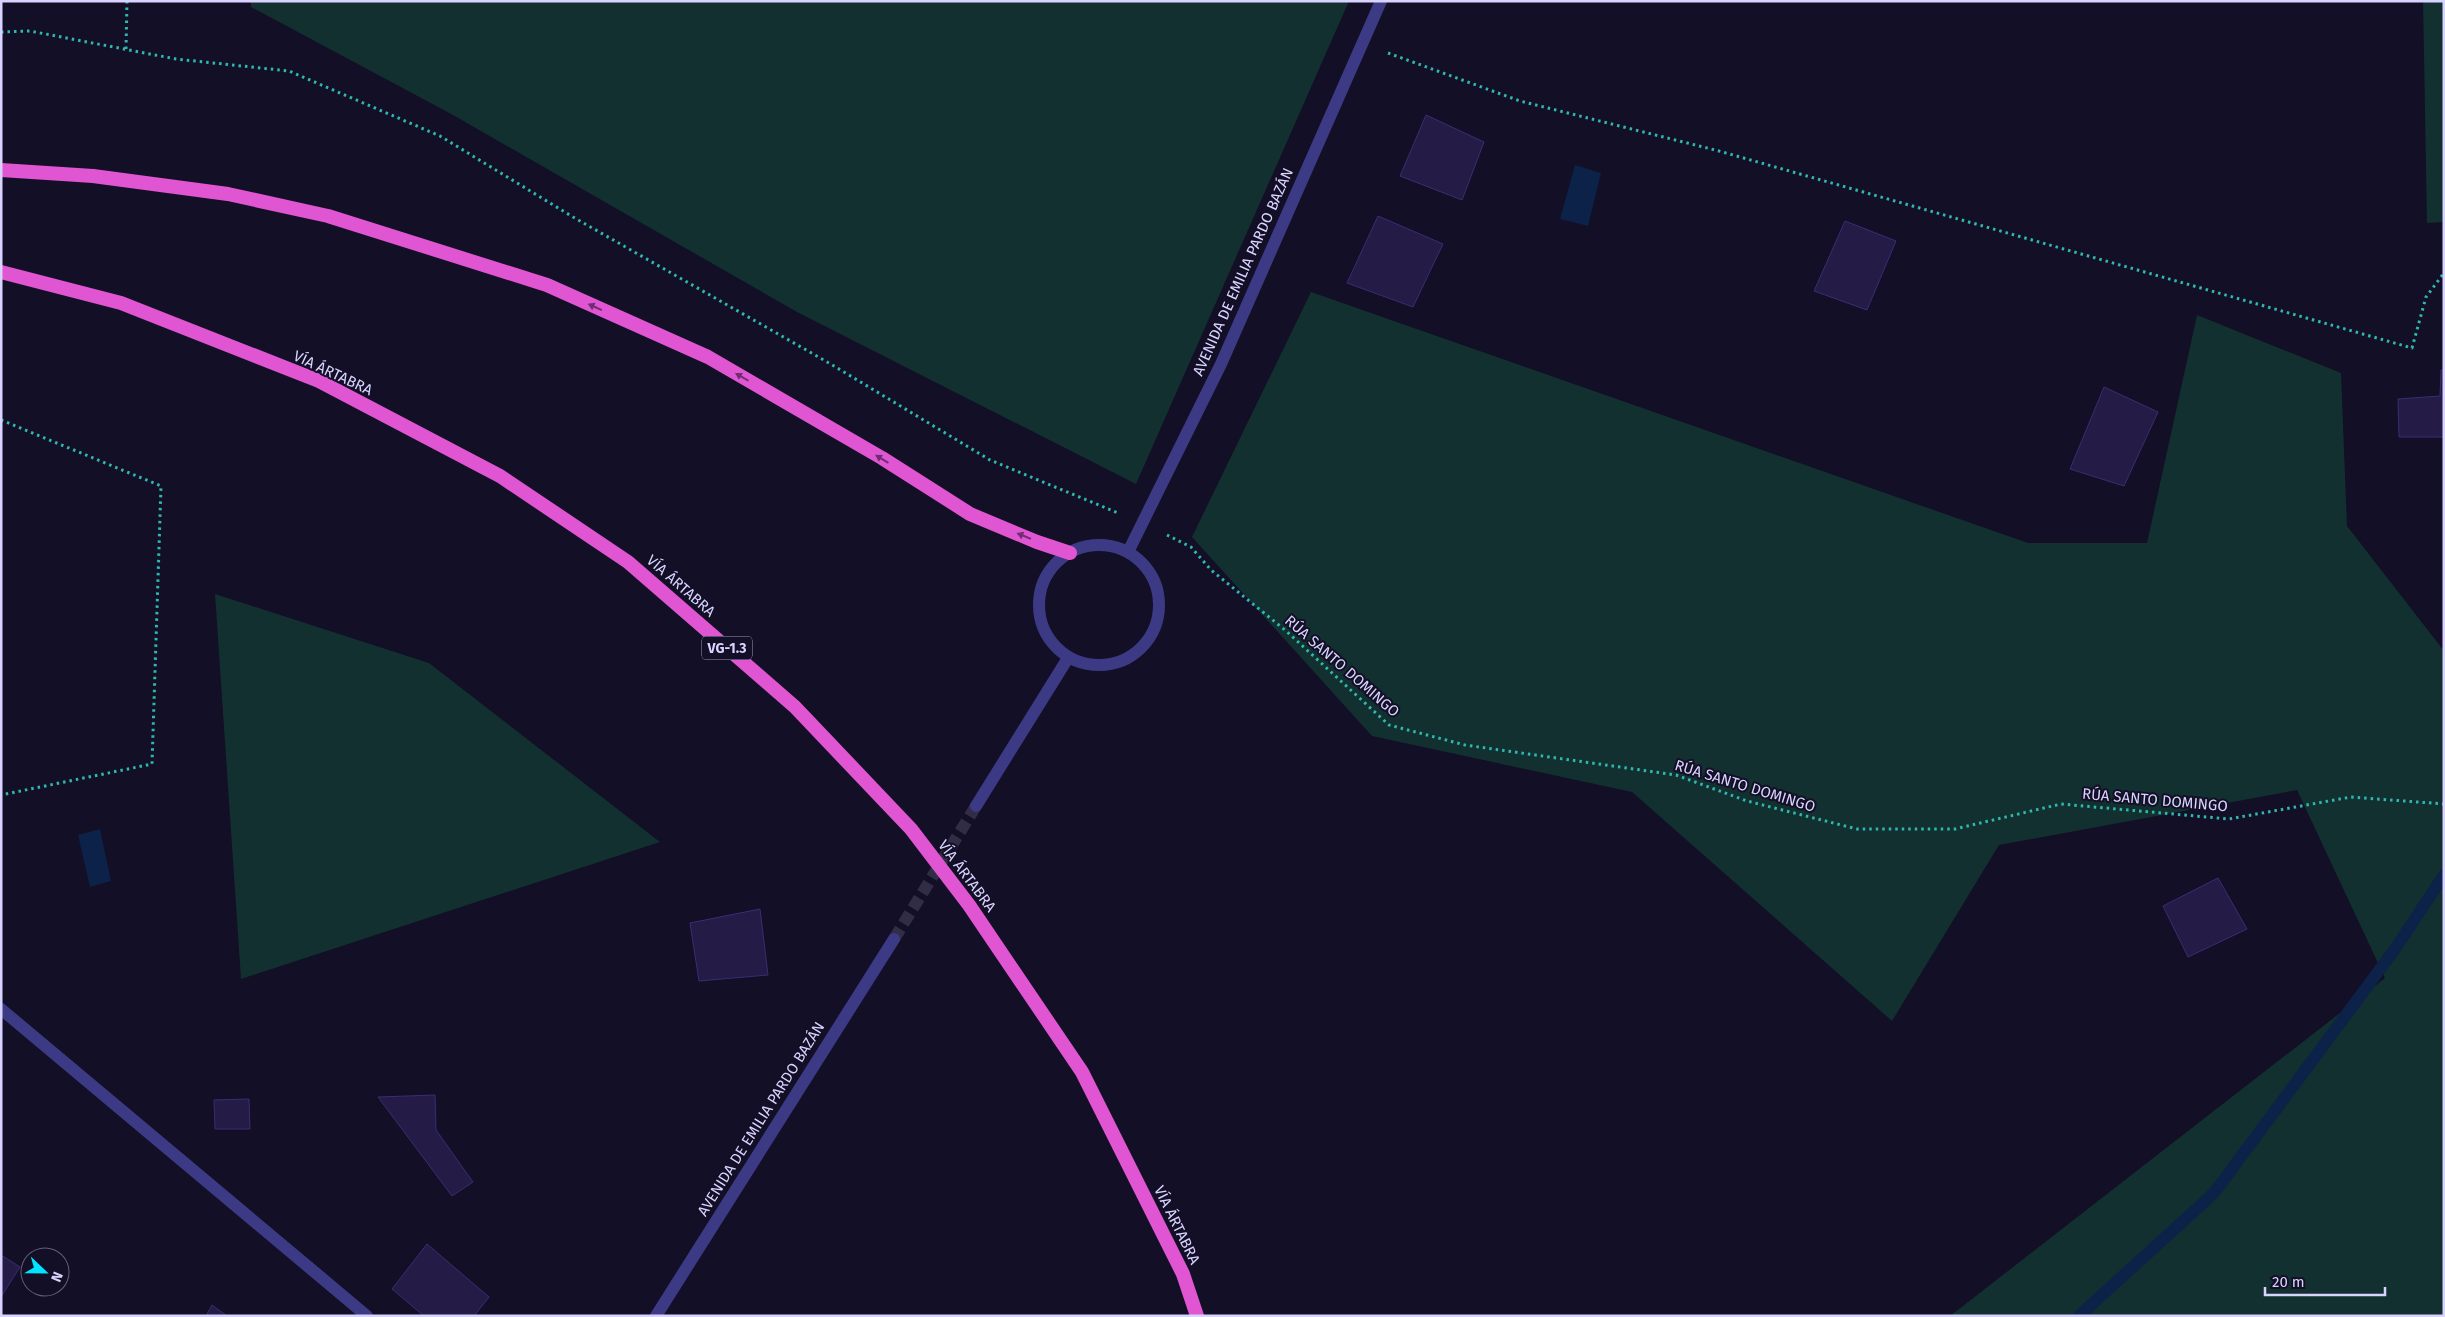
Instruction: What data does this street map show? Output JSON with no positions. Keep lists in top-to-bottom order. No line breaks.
{"streets":{"highway":["VÍA ÁRTABRA","VG-1.3"],"street":["AVENIDA DE EMILIA PARDO BAZÁN"],"path":["RÚA SANTO DOMINGO"]},"crossings":[["AVENIDA DE EMILIA PARDO BAZÁN","RÚA SANTO DOMINGO"]],"scale_bar":"20 m","north":"right"}
